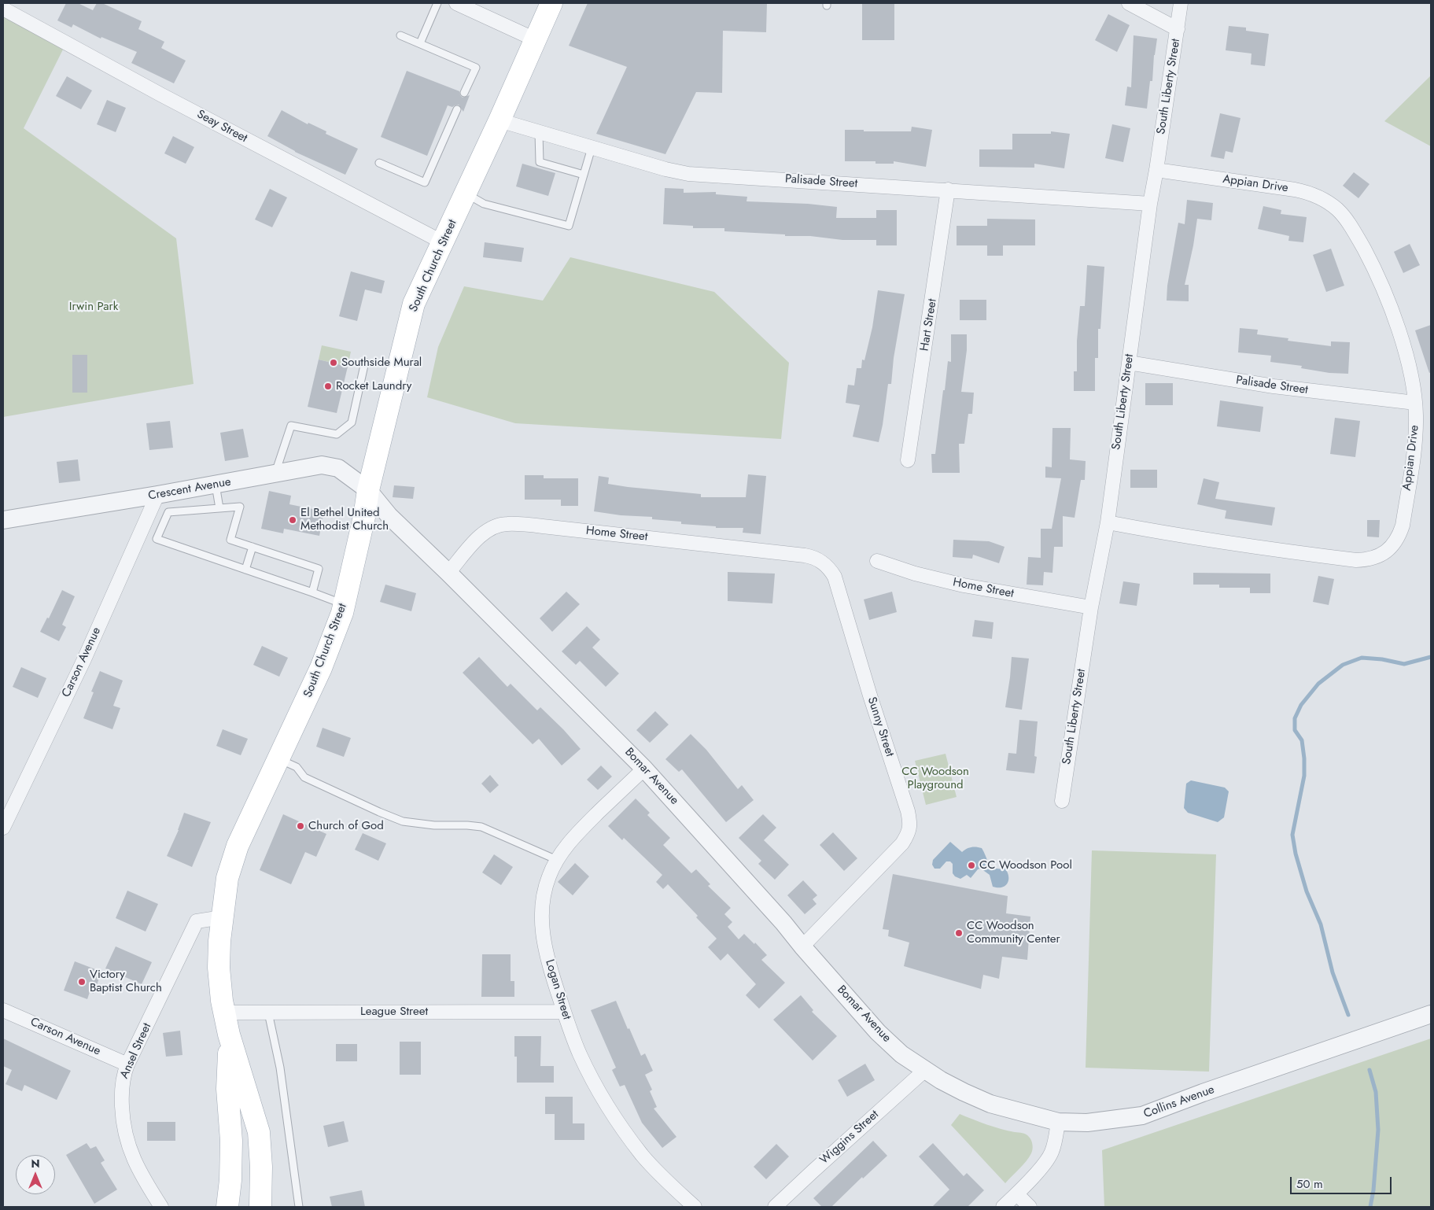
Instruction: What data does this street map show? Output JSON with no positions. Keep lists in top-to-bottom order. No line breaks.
{"streets":{"main road":["South Church Street"],"street":["South Liberty Street","Seay Street","Palisade Street","Appian Drive","Hart Street","Crescent Avenue","Home Street","Carson Avenue","Sunny Street","Bomar Avenue","Logan Street","League Street","Ansel Street","Collins Avenue","Wiggins Street"]},"crossings":[["South Liberty Street","Palisade Street"],["South Liberty Street","Appian Drive"],["South Liberty Street","Home Street"],["Seay Street","South Church Street"],["Palisade Street","Appian Drive"],["Palisade Street","South Church Street"],["Palisade Street","Hart Street"],["South Church Street","Crescent Avenue"],["South Church Street","Bomar Avenue"],["South Church Street","League Street"],["South Church Street","Ansel Street"],["Crescent Avenue","Carson Avenue"],["Crescent Avenue","Bomar Avenue"],["Home Street","Sunny Street"],["Home Street","Bomar Avenue"],["Carson Avenue","Ansel Street"],["Sunny Street","Bomar Avenue"],["Bomar Avenue","Logan Street"],["Bomar Avenue","Collins Avenue"],["Bomar Avenue","Wiggins Street"],["Logan Street","League Street"],["Collins Avenue","Wiggins Street"]],"parks":["Irwin Park","CC Woodson Playground"],"places":["Southside Mural","Rocket Laundry","El Bethel United Methodist Church","Church of God","CC Woodson Pool","CC Woodson Community Center","Victory Baptist Church"],"scale_bar":"50 m","north":"top"}
